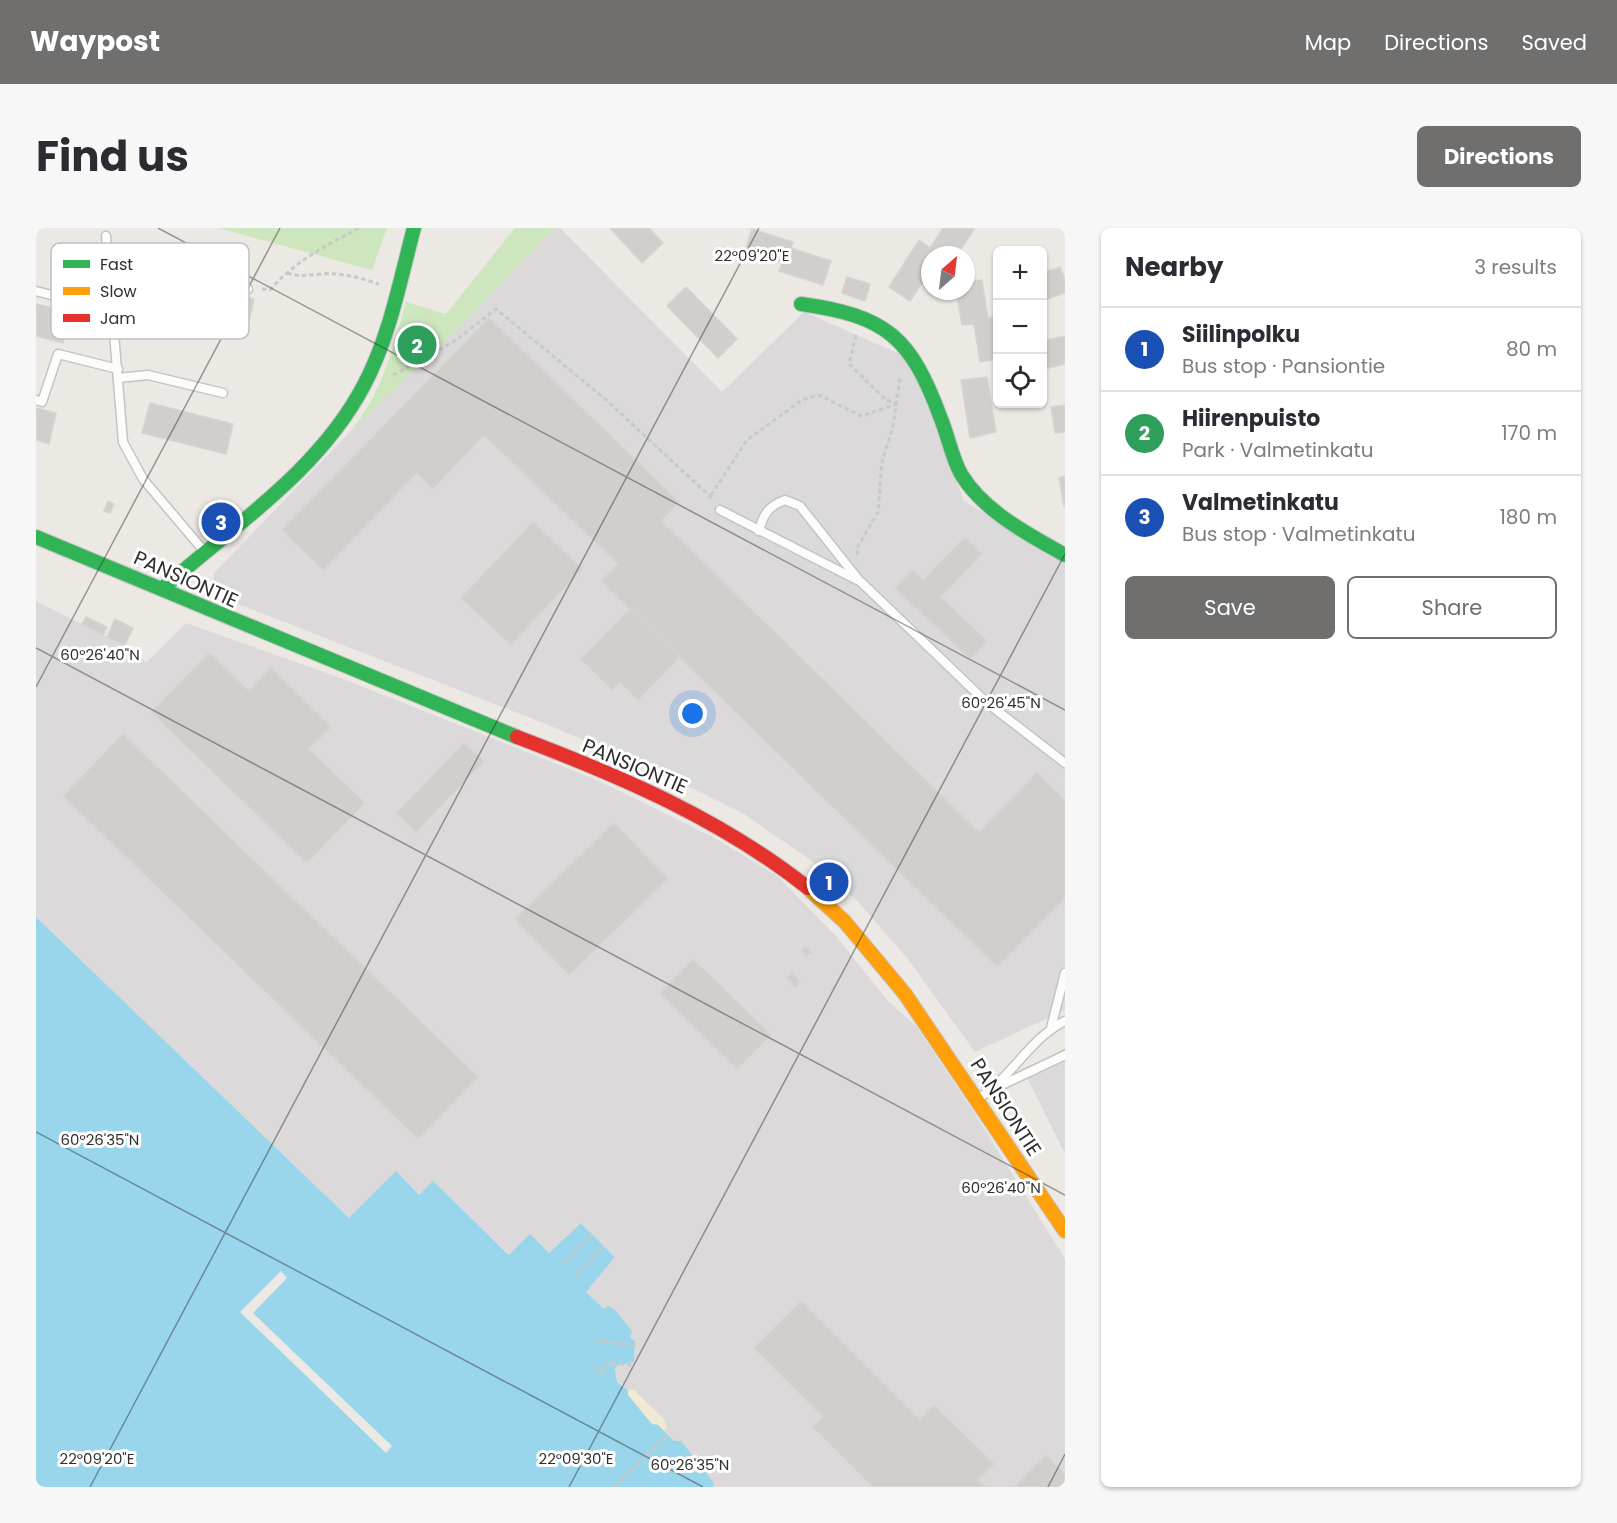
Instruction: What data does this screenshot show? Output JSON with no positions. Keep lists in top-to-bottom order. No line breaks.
{"streets":{"street":["PANSIONTIE"]},"legend":["Fast","Slow","Jam"],"north":"top right","page":{"header":"Waypost","nav":["Map","Directions","Saved"],"title":"Find us","buttons":["Directions",["Save","Share"]],"heading":["Nearby","3 results"],"map_buttons":["+","−"],"list":[{"mark":"1","name":"Siilinpolku","note":"Bus stop · Pansiontie","value":"80 m"},{"mark":"2","name":"Hiirenpuisto","note":"Park · Valmetinkatu","value":"170 m"},{"mark":"3","name":"Valmetinkatu","note":"Bus stop · Valmetinkatu","value":"180 m"}],"pins":["2","3","1"]},"coordinates":["22°09'20\"E","60°26'40\"N","60°26'45\"N","60°26'35\"N","22°09'30\"E"]}
